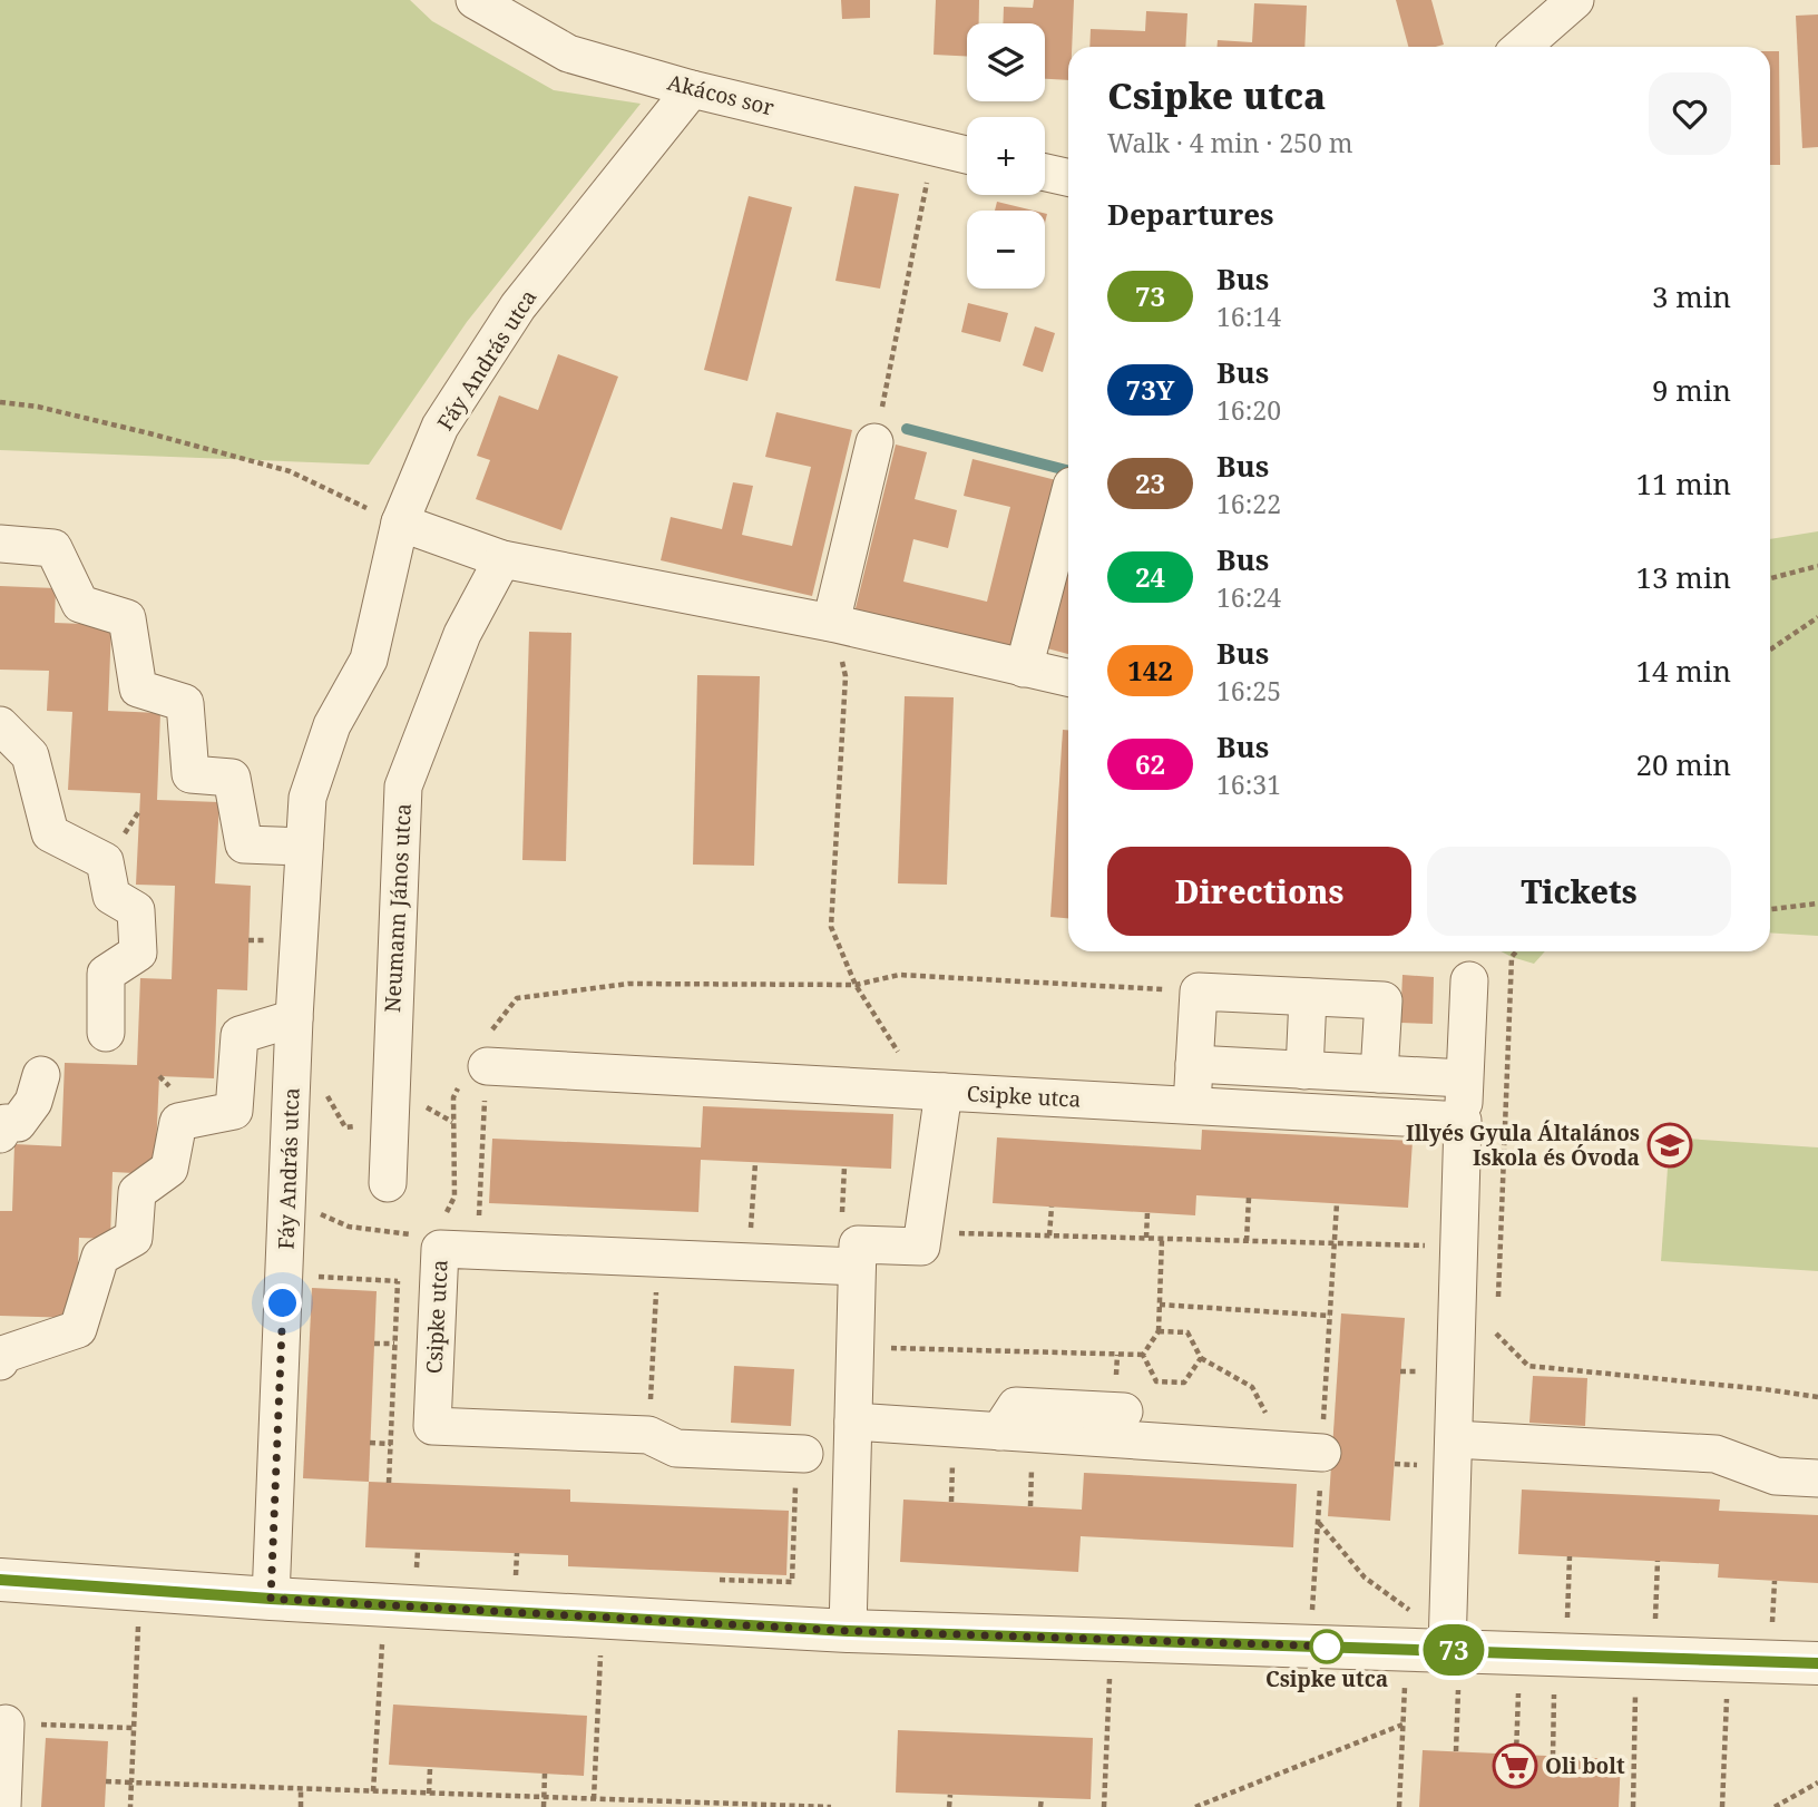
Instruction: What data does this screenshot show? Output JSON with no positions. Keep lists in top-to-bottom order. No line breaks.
{"streets":{"street":["Akácos sor","Fáy András utca","Neumann János utca","Csipke utca"]},"crossings":[["Akácos sor","Fáy András utca"]],"places":{"school or university":["Illyés Gyula Általános Iskola és Óvoda"],"other":["Csipke utca"],"supermarket":["Oli bolt"]},"lines":["bus line 73"],"page":{"on_map":"73","map_buttons":["+","−"],"heading":[["Csipke utca","Walk · 4 min · 250 m"],"Departures"],"list":[{"mark":"73","name":"Bus","note":"16:14","value":"3 min"},{"mark":"73Y","name":"Bus","note":"16:20","value":"9 min"},{"mark":"23","name":"Bus","note":"16:22","value":"11 min"},{"mark":"24","name":"Bus","note":"16:24","value":"13 min"},{"mark":"142","name":"Bus","note":"16:25","value":"14 min"},{"mark":"62","name":"Bus","note":"16:31","value":"20 min"}],"buttons":["Directions","Tickets"]}}
